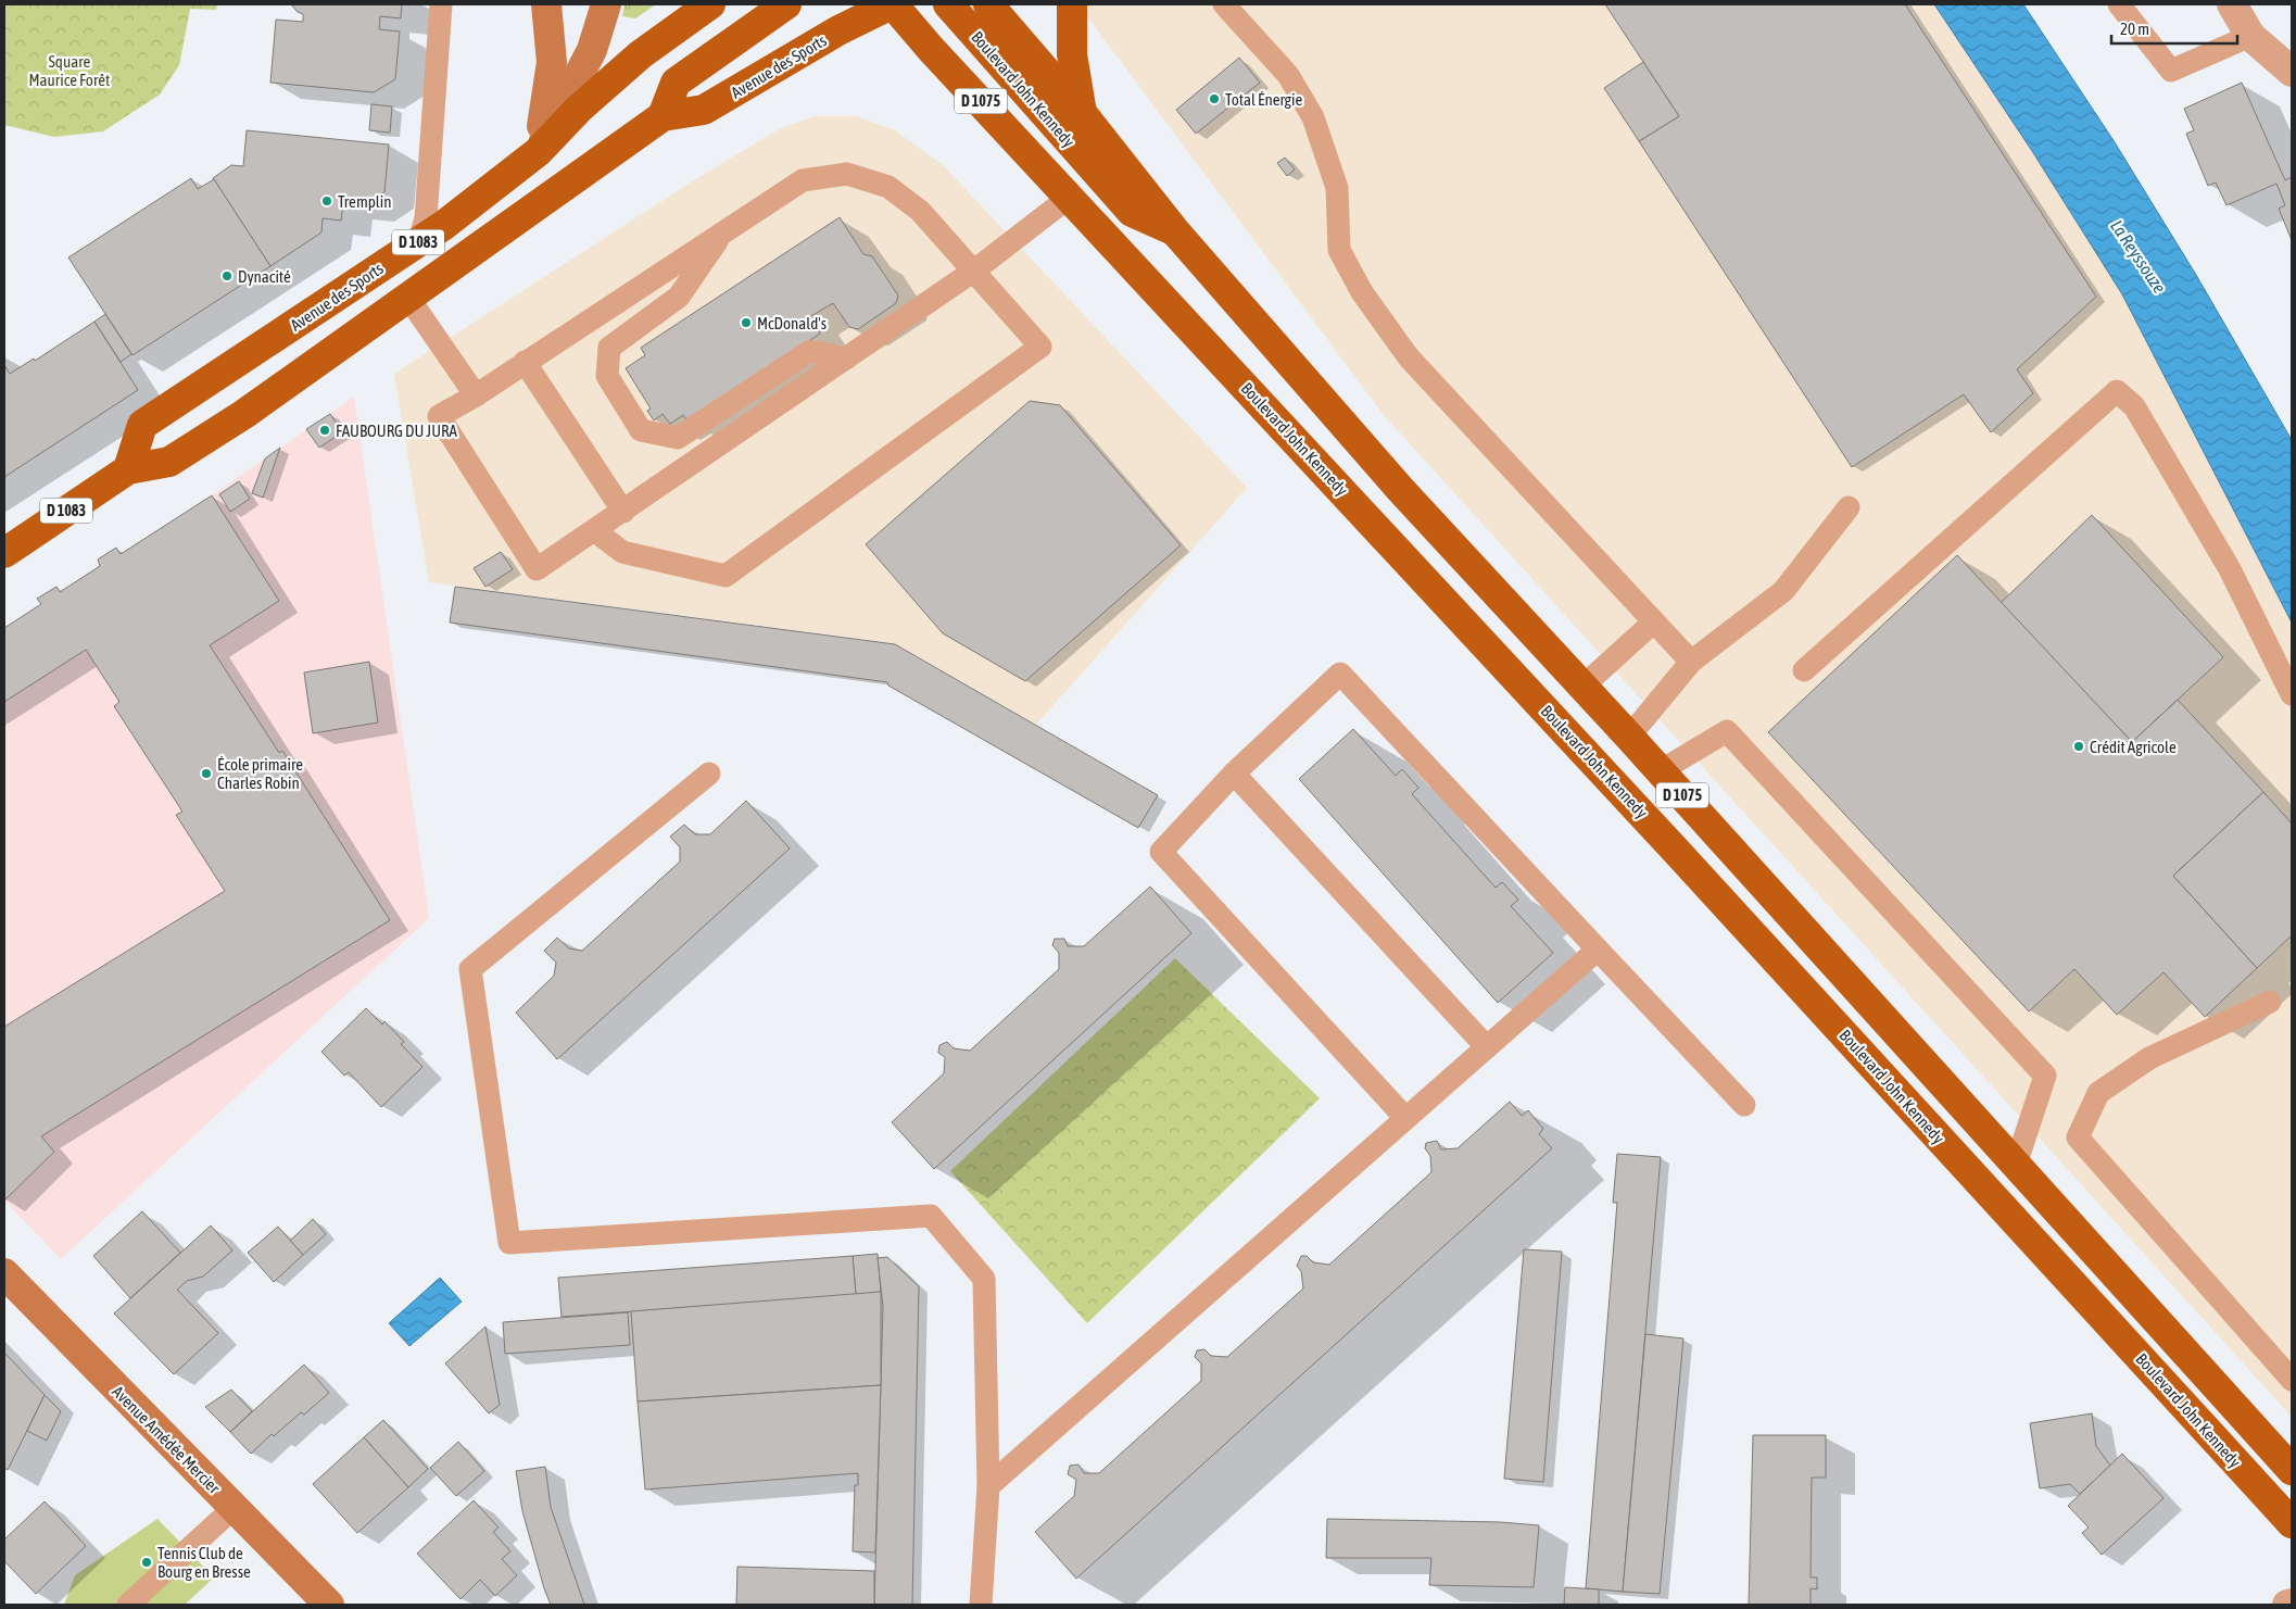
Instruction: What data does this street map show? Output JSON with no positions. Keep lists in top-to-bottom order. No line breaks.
{"streets":{"main road":["Avenue des Sports","Boulevard John Kennedy","D 1075","D 1083","Avenue Amédée Mercier"]},"crossings":[["Avenue des Sports","Boulevard John Kennedy"]],"water":["La Reyssouze"],"parks":["Square Maurice Forêt"],"places":["Total Énergie","Tremplin","Dynacité","McDonald's","FAUBOURG DU JURA","Crédit Agricole","École primaire Charles Robin","Tennis Club de Bourg en Bresse"],"scale_bar":"20 m"}
